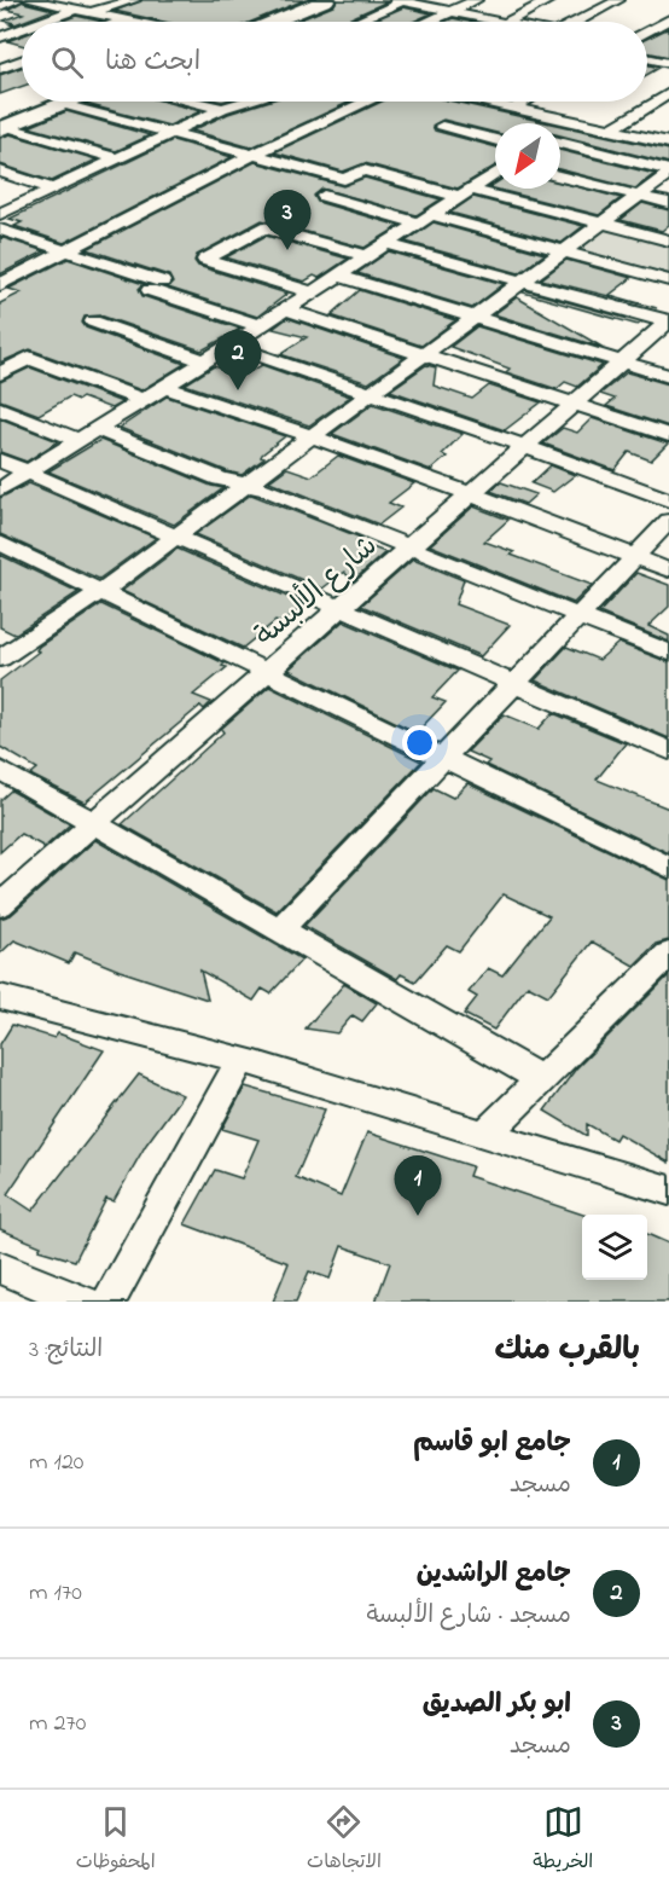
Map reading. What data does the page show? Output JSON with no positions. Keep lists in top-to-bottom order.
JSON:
{
  "streets": {
    "street": ["شارع الألبسة"]
  },
  "north": "bottom left",
  "page": {
    "search": "ابحث هنا",
    "pins": ["3", "2", "1"],
    "heading": ["بالقرب منك", "النتائج: 3"],
    "list": [
      {
        "mark": "1",
        "name": "جامع ابو قاسم",
        "note": "مسجد",
        "value": "120 m"
      },
      {
        "mark": "2",
        "name": "جامع الراشدين",
        "note": "مسجد · شارع الألبسة",
        "value": "170 m"
      },
      {
        "mark": "3",
        "name": "ابو بكر الصديق",
        "note": "مسجد",
        "value": "270 m"
      }
    ],
    "nav": ["الخريطة", "الاتجاهات", "المحفوظات"]
  }
}
